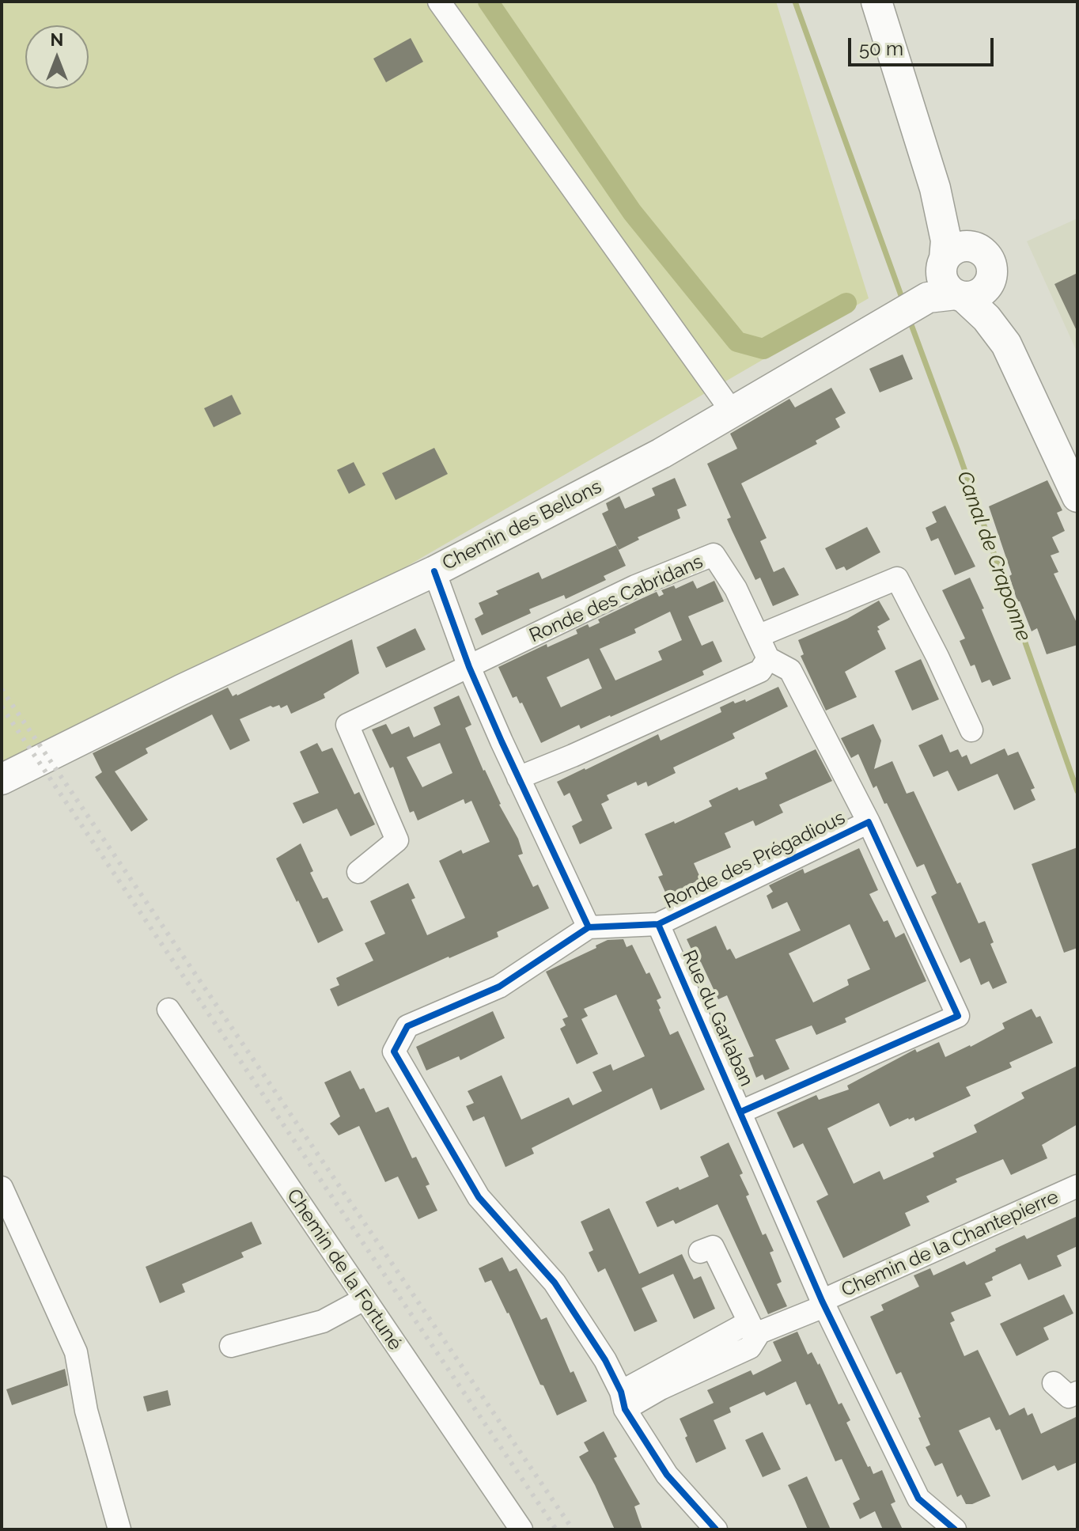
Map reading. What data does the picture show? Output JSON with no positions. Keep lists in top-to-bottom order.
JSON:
{
  "streets": {
    "main road": ["Chemin des Bellons"],
    "street": [
      "Ronde des Cabridans",
      "Ronde des Prégadious",
      "Rue du Garlaban",
      "Chemin de la Chantepierre",
      "Chemin de la Fortuné"
    ]
  },
  "crossings": [
    ["Ronde des Prégadious", "Rue du Garlaban"],
    ["Rue du Garlaban", "Chemin de la Chantepierre"]
  ],
  "water": ["Canal de Craponne"],
  "scale_bar": "50 m",
  "north": "top"
}
